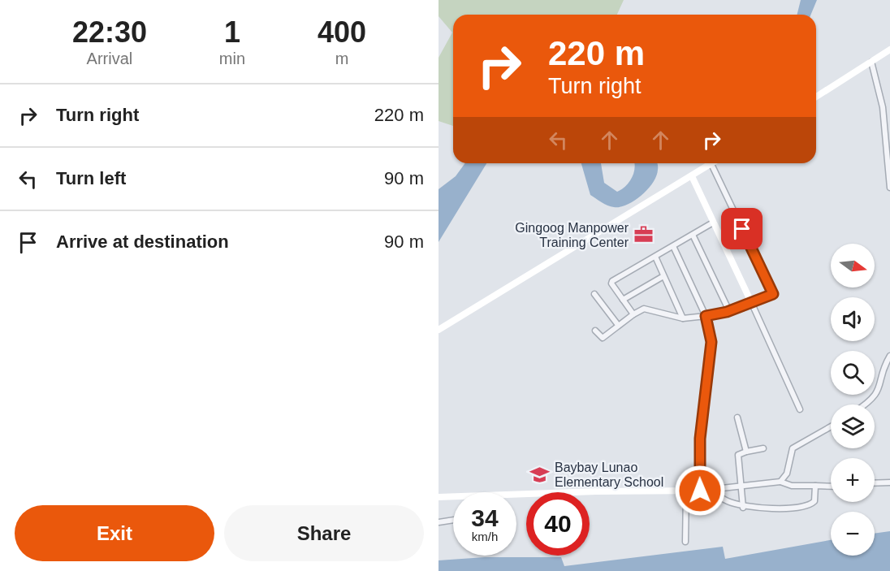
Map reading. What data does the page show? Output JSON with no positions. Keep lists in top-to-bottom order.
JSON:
{
  "places": {
    "office": ["Gingoog Manpower Training Center"],
    "school or university": ["Baybay Lunao Elementary School"]
  },
  "north": "right",
  "page": {
    "eta": [
      "22:30",
      "Arrival",
      "1",
      "min",
      "400",
      "m"
    ],
    "turn": ["220 m", "Turn right"],
    "list": [
      {
        "name": "Turn right",
        "value": "220 m"
      },
      {
        "name": "Turn left",
        "value": "90 m"
      },
      {
        "name": "Arrive at destination",
        "value": "90 m"
      }
    ],
    "map_buttons": ["+", "−"],
    "speed": "34 km/h",
    "limit": "40",
    "buttons": ["Exit", "Share"]
  }
}
